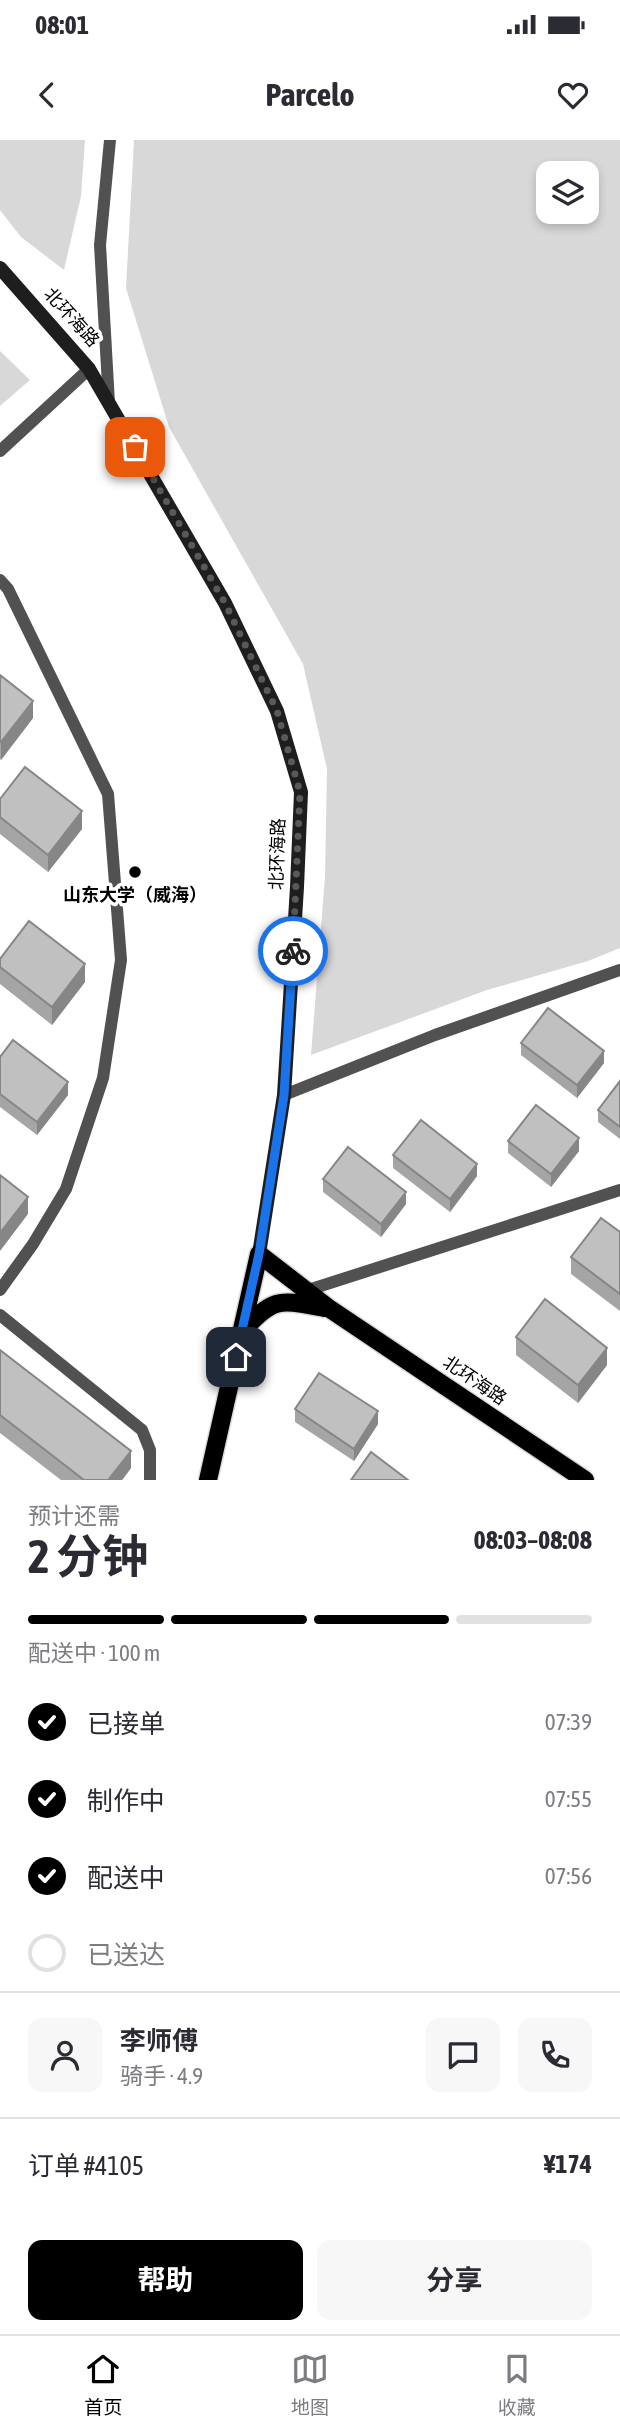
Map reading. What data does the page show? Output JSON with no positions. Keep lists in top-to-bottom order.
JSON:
{
  "streets": {
    "main road": ["北环海路"]
  },
  "places": ["山东大学（威海）"],
  "page": {
    "status": "08:01",
    "header": "Parcelo",
    "heading": ["2 分钟", "预计还需", "08:03–08:08"],
    "panel": [
      "李师傅",
      "骑手 · 4.9",
      "订单 #4105",
      "¥174"
    ],
    "bar": "配送中 · 100 m",
    "list": [
      ["已接单", "07:39"],
      ["制作中", "07:55"],
      ["配送中", "07:56"],
      "已送达"
    ],
    "buttons": ["帮助", "分享"],
    "tabs": ["首页", "地图", "收藏"]
  }
}
